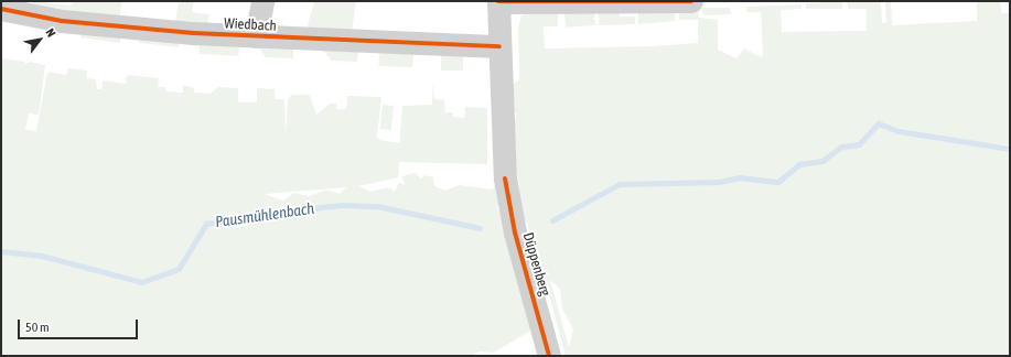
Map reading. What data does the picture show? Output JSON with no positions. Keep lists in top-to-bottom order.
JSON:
{
  "streets": {
    "street": ["Wiedbach", "Düppenberg"]
  },
  "crossings": [
    ["Wiedbach", "Düppenberg"]
  ],
  "water": ["Pausmühlenbach"],
  "scale_bar": "50 m",
  "north": "top right"
}
